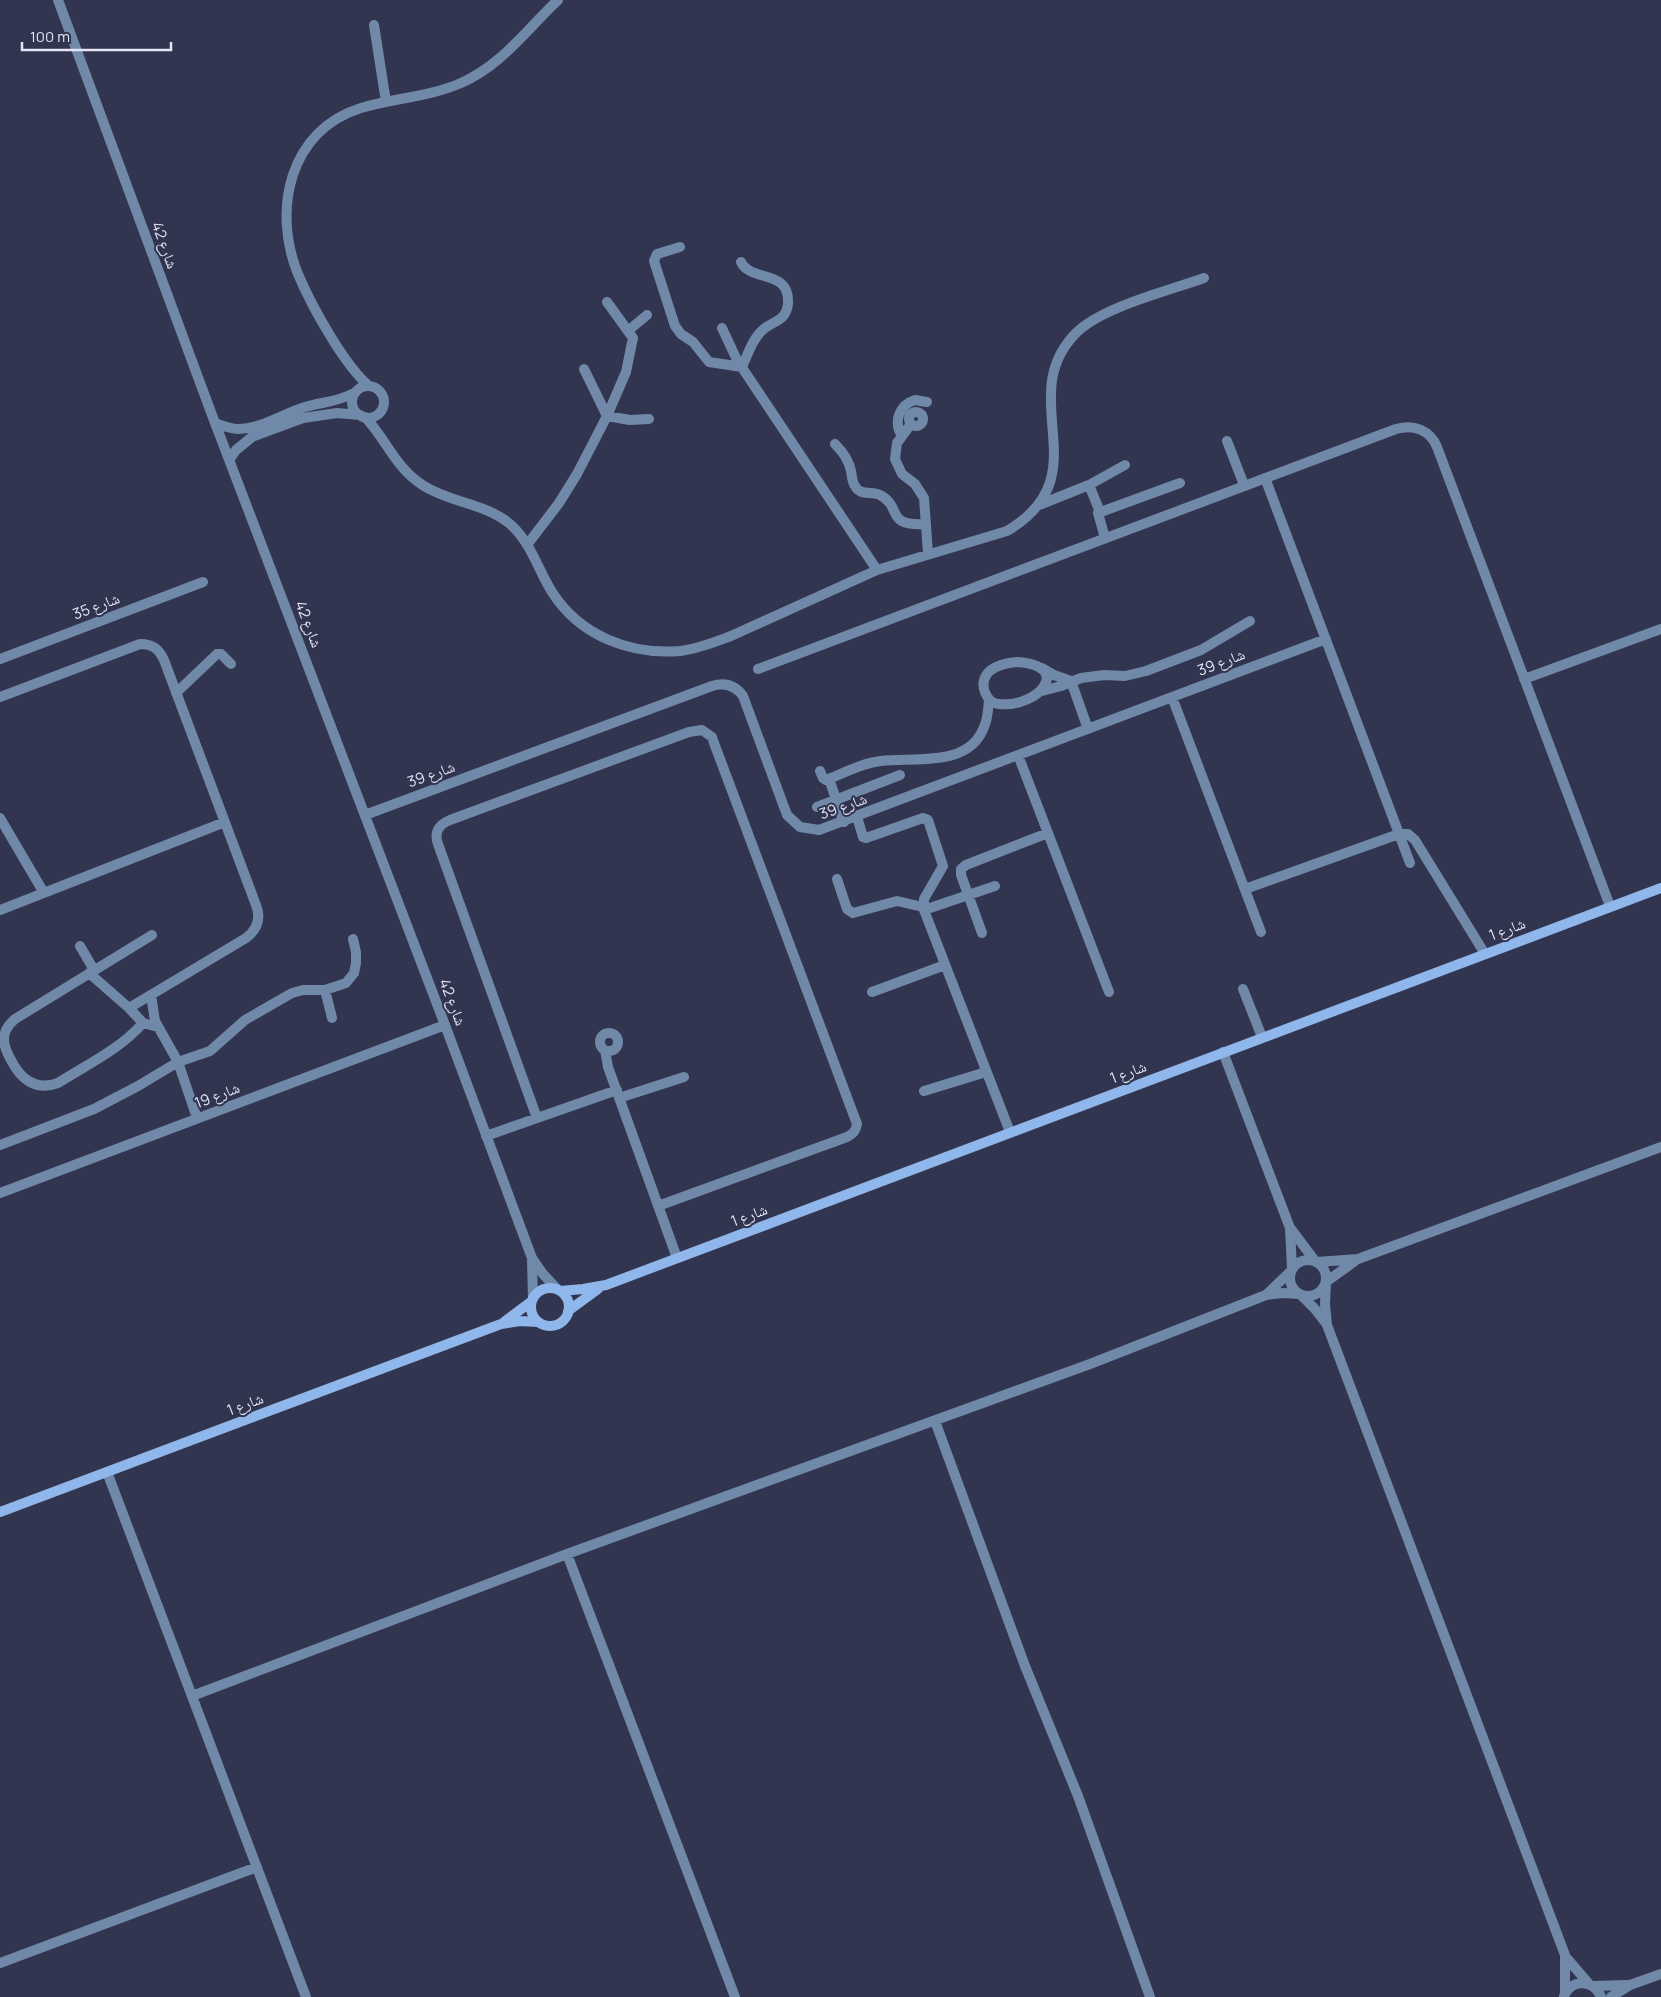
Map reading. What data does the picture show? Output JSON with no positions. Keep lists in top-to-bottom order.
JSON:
{
  "streets": {
    "street": [
      "شارع 42",
      "شارع 35",
      "شارع 39",
      "شارع 1",
      "شارع 19"
    ]
  },
  "crossings": [
    ["شارع 42", "شارع 39"],
    ["شارع 42", "شارع 1"],
    ["شارع 42", "شارع 19"]
  ],
  "scale_bar": "100 m"
}
